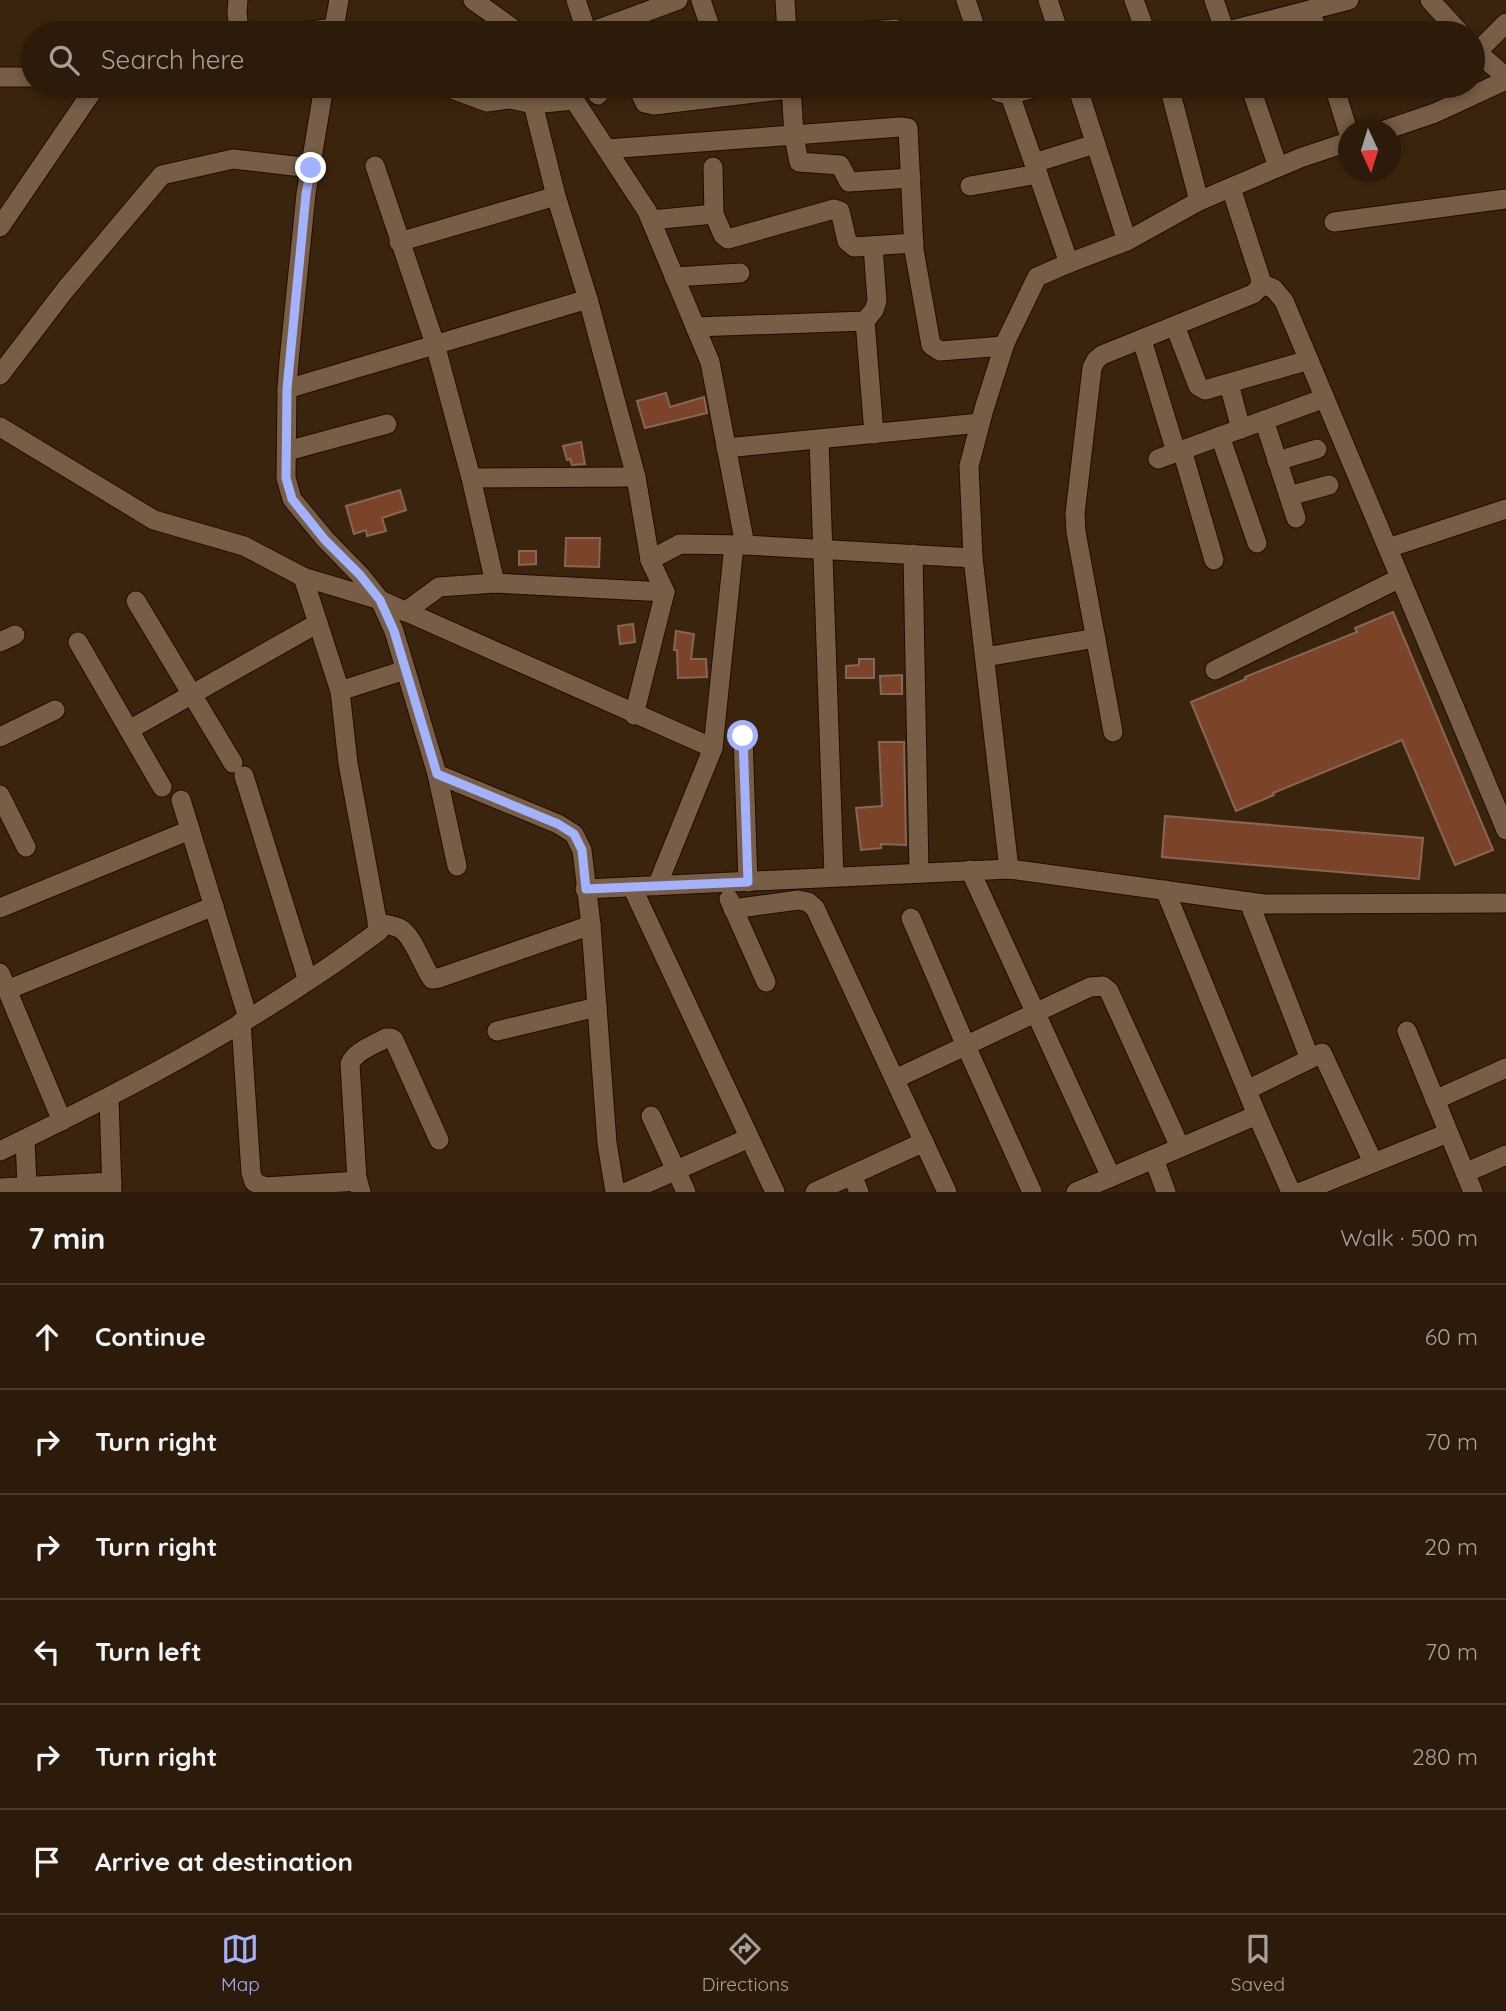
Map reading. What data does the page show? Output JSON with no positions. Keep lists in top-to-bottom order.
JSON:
{
  "north": "bottom",
  "page": {
    "search": "Search here",
    "heading": ["7 min", "Walk · 500 m"],
    "list": [
      ["Continue", "60 m"],
      ["Turn right", "70 m"],
      ["Turn right", "20 m"],
      ["Turn left", "70 m"],
      ["Turn right", "280 m"],
      "Arrive at destination"
    ],
    "nav": ["Map", "Directions", "Saved"]
  }
}
